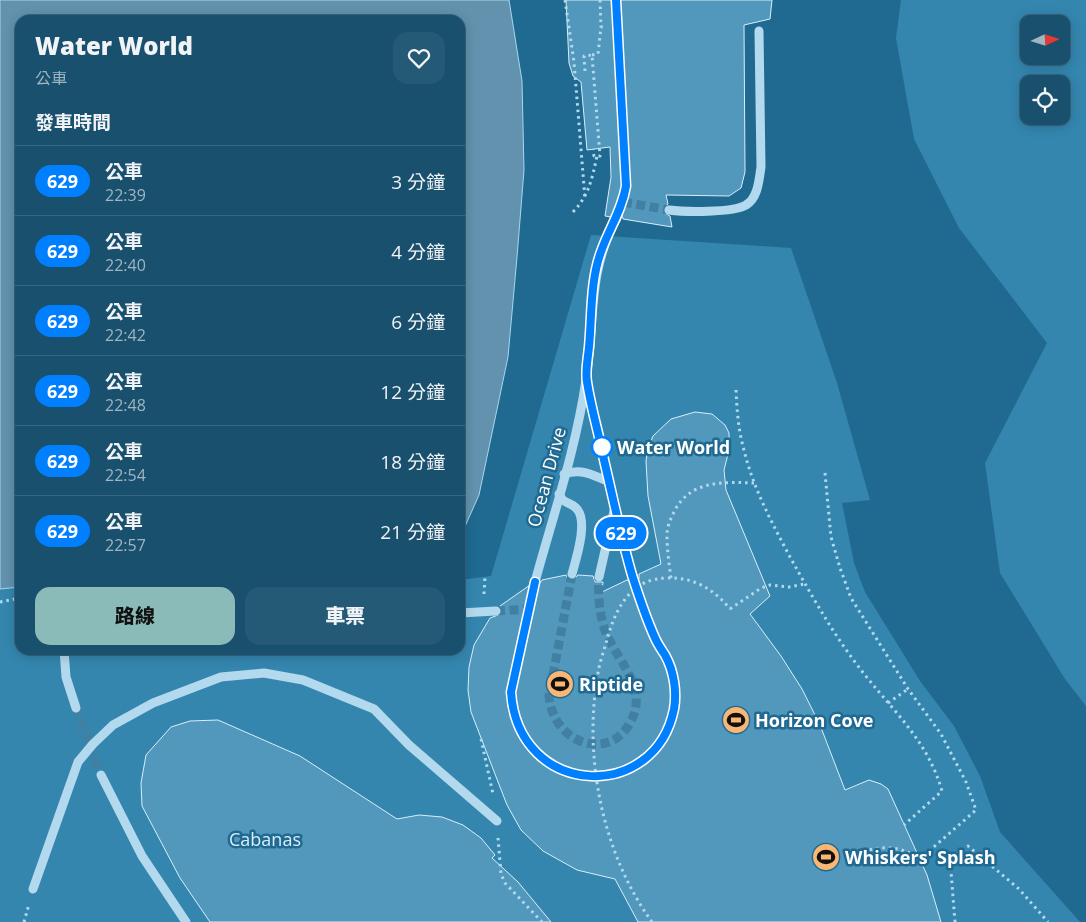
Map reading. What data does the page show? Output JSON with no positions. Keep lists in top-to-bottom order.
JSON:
{
  "streets": {
    "street": ["Ocean Drive"]
  },
  "parks": ["Cabanas"],
  "places": {
    "other": ["Water World"],
    "sports": ["Riptide", "Horizon Cove", "Whiskers' Splash"]
  },
  "lines": ["bus line 629"],
  "north": "right",
  "page": {
    "on_map": "629",
    "heading": [
      ["Water World", "公車"],
      "發車時間"
    ],
    "list": [
      {
        "mark": "629",
        "name": "公車",
        "note": "22:39",
        "value": "3 分鐘"
      },
      {
        "mark": "629",
        "name": "公車",
        "note": "22:40",
        "value": "4 分鐘"
      },
      {
        "mark": "629",
        "name": "公車",
        "note": "22:42",
        "value": "6 分鐘"
      },
      {
        "mark": "629",
        "name": "公車",
        "note": "22:48",
        "value": "12 分鐘"
      },
      {
        "mark": "629",
        "name": "公車",
        "note": "22:54",
        "value": "18 分鐘"
      },
      {
        "mark": "629",
        "name": "公車",
        "note": "22:57",
        "value": "21 分鐘"
      }
    ],
    "buttons": ["路線", "車票"]
  }
}
